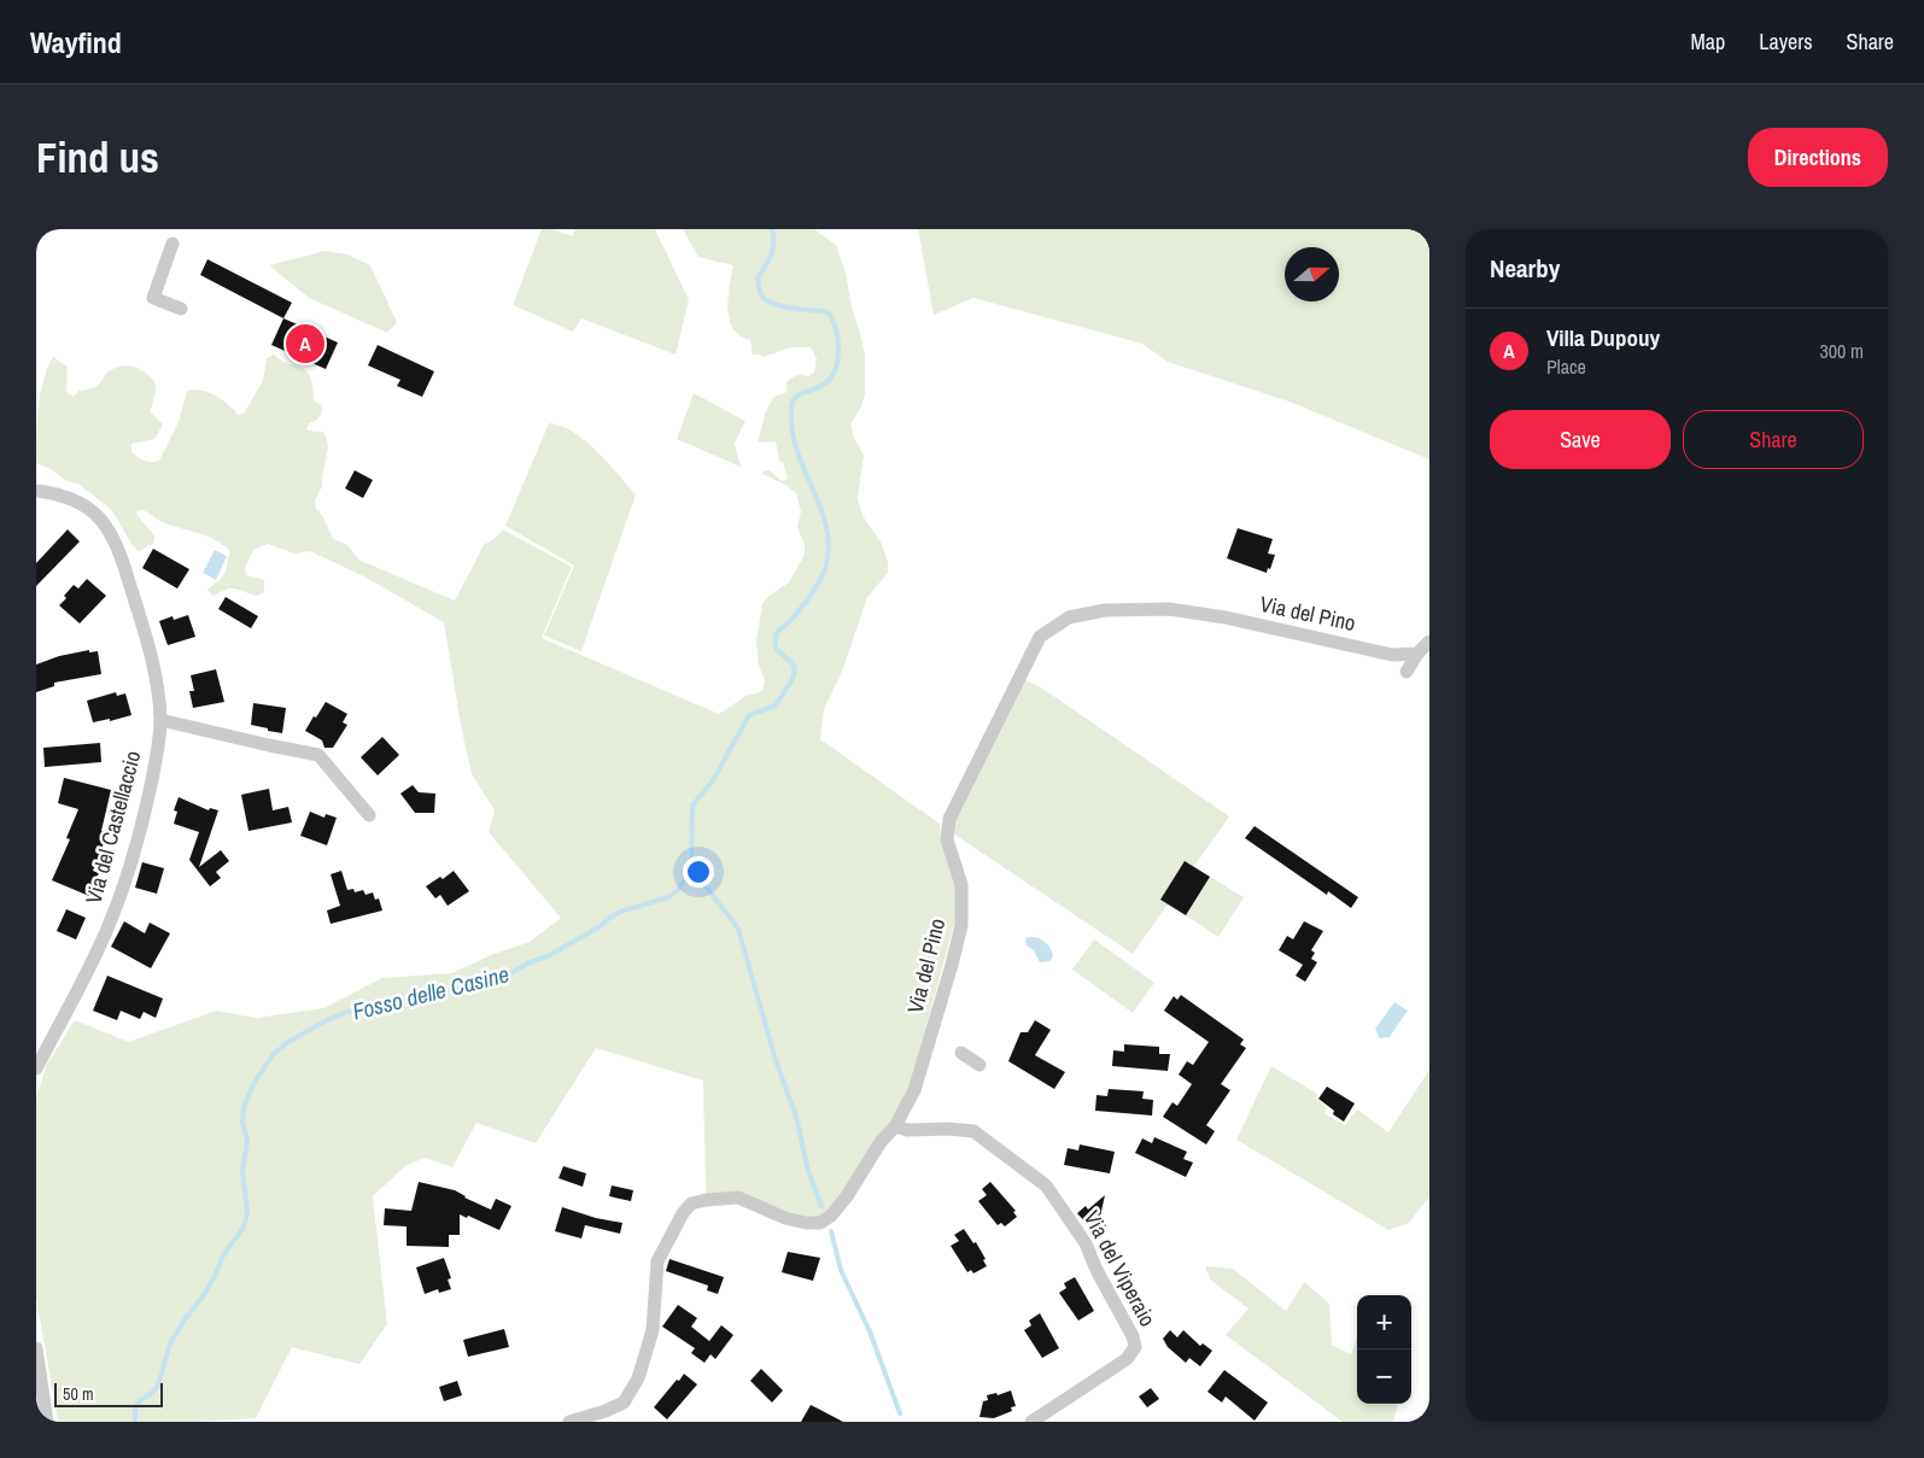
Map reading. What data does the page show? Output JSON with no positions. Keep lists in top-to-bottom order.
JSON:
{
  "streets": {
    "street": ["Via del Pino", "Via del Castellaccio", "Via del Viperaio"]
  },
  "crossings": [
    ["Via del Pino", "Via del Viperaio"]
  ],
  "water": ["Fosso delle Casine"],
  "scale_bar": "50 m",
  "north": "right",
  "page": {
    "header": "Wayfind",
    "nav": ["Map", "Layers", "Share"],
    "buttons": [
      "Directions",
      ["Save", "Share"]
    ],
    "title": "Find us",
    "heading": "Nearby",
    "list": [
      {
        "mark": "A",
        "name": "Villa Dupouy",
        "note": "Place",
        "value": "300 m"
      }
    ],
    "pins": "A",
    "map_buttons": ["+", "−"],
    "scale": "50 m"
  }
}
